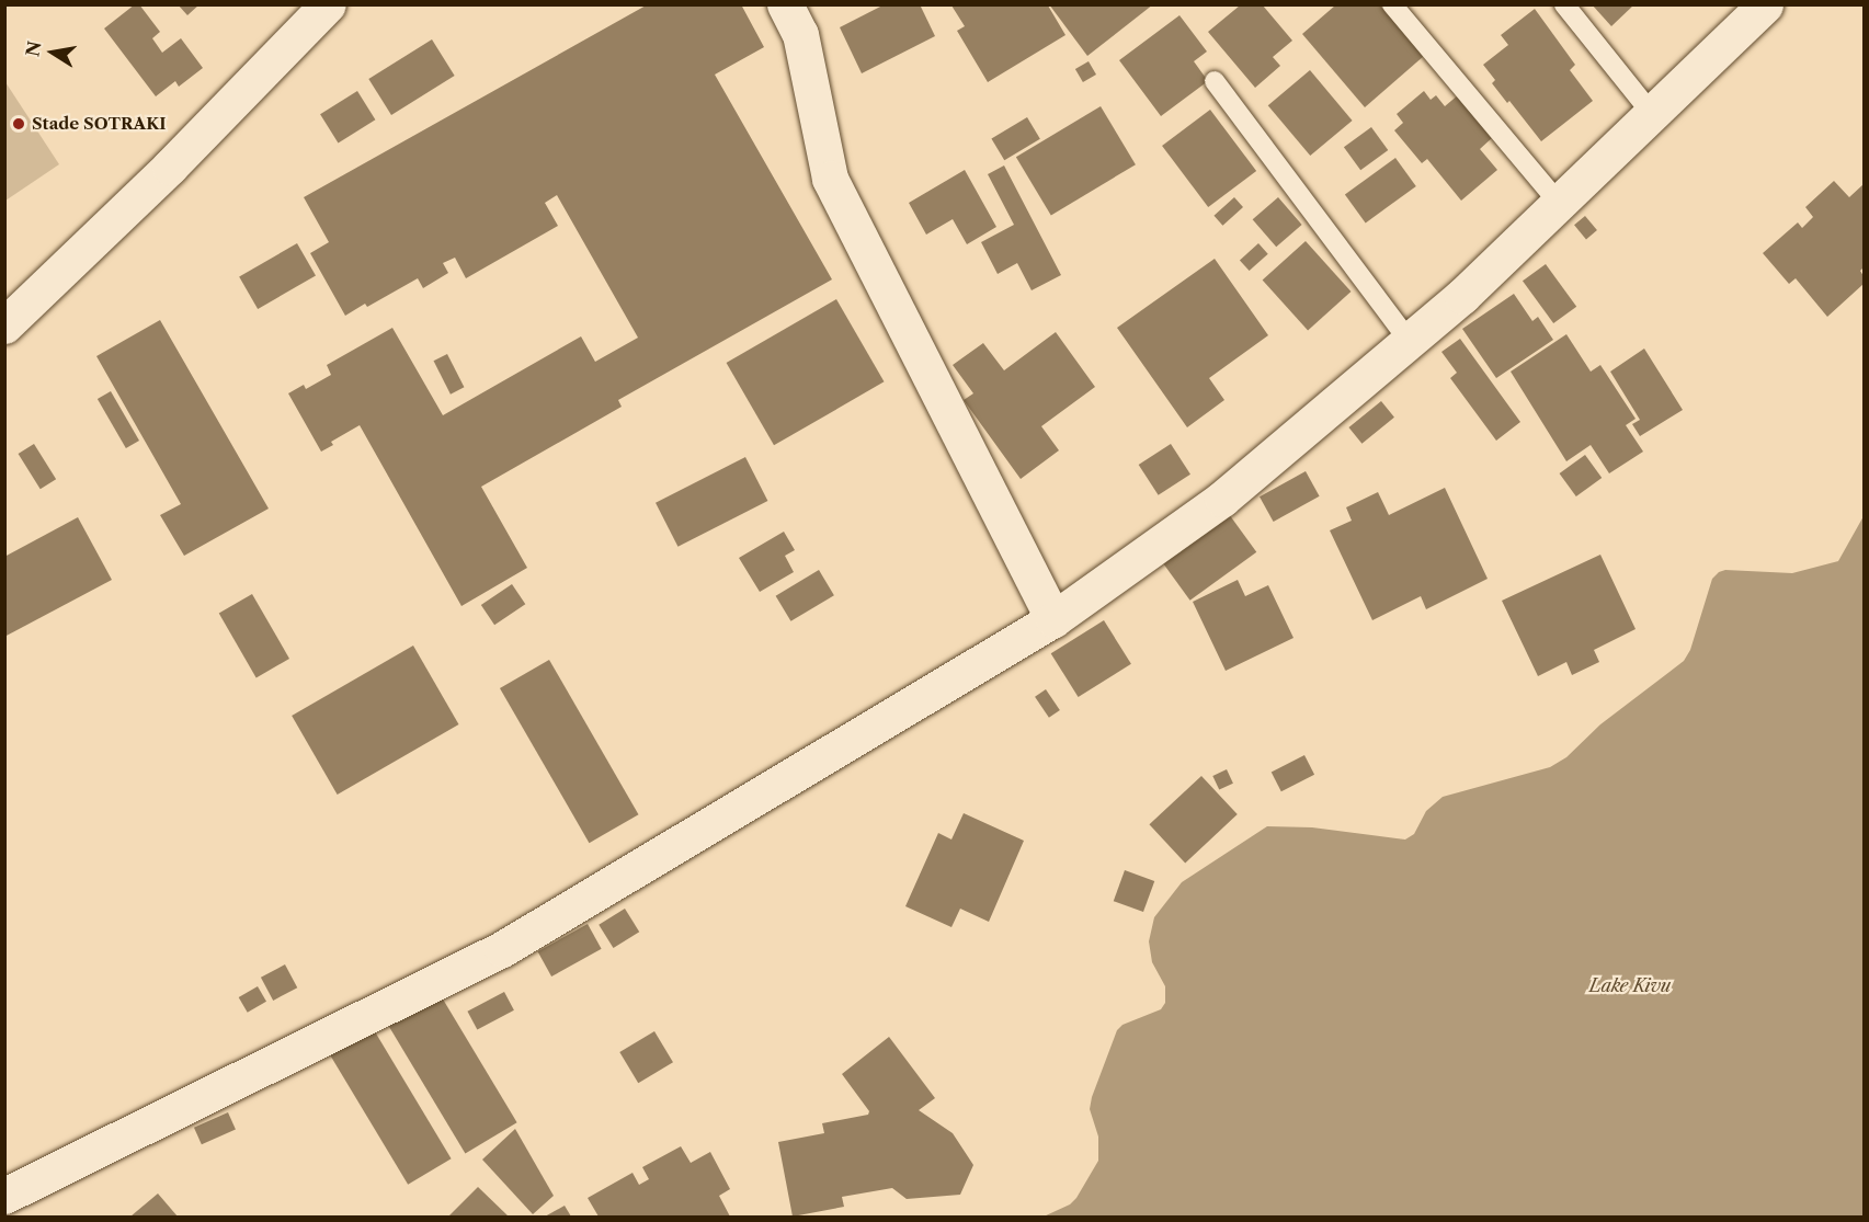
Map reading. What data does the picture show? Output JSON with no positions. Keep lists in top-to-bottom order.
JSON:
{
  "water": ["Lake Kivu"],
  "places": ["Stade SOTRAKI"],
  "north": "left"
}
